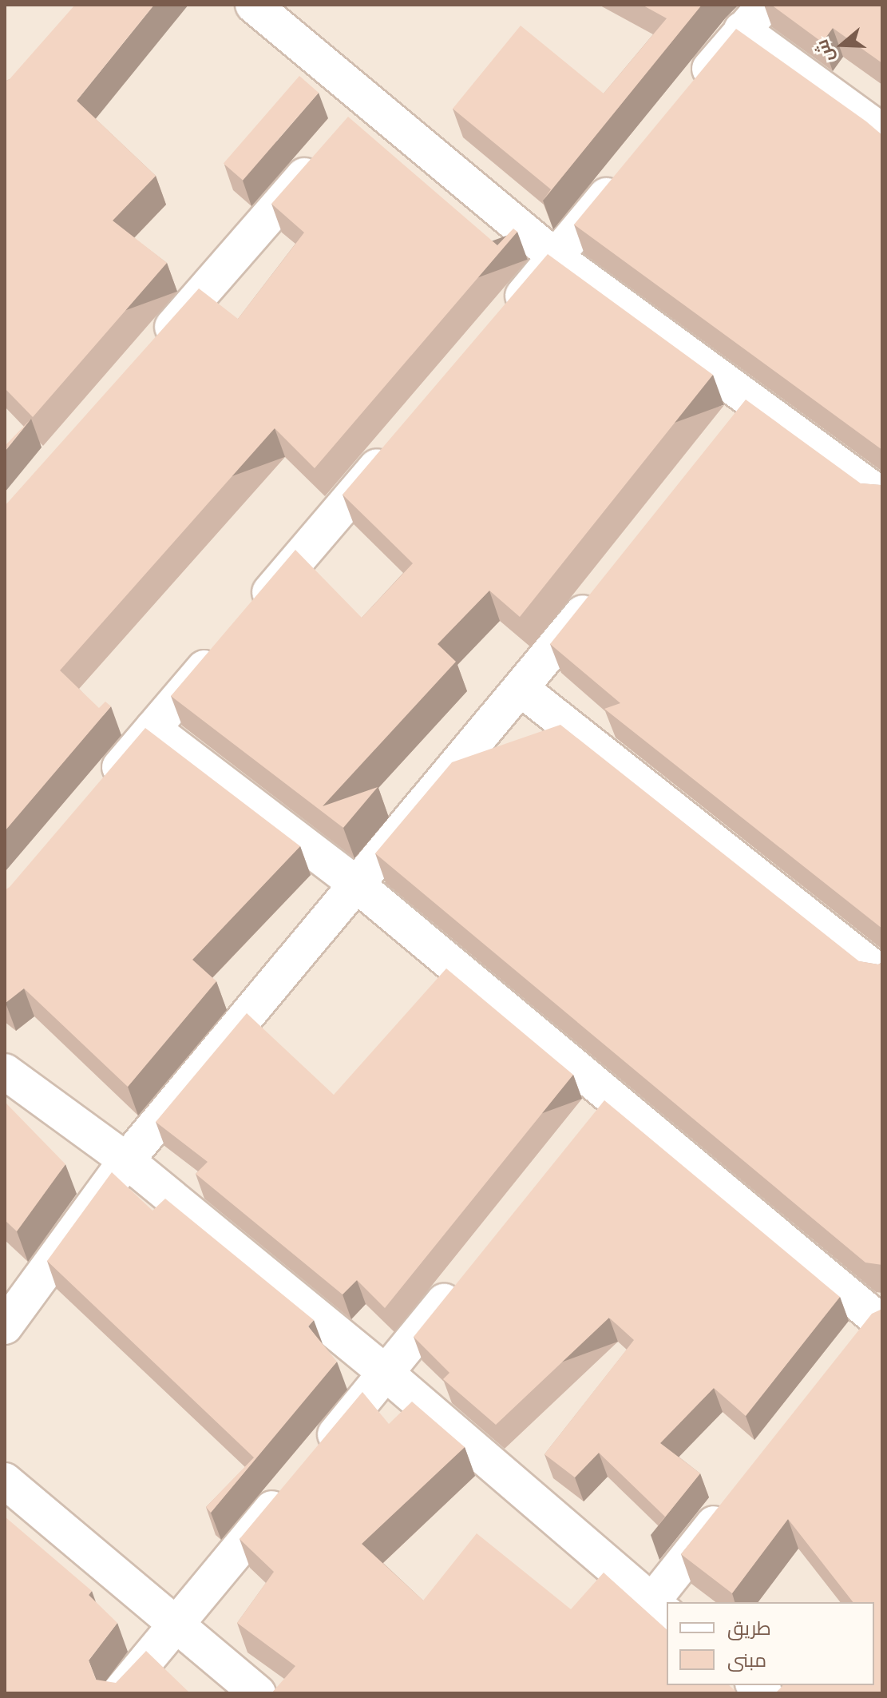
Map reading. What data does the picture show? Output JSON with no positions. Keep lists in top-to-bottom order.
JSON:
{
  "legend": ["طريق", "مبنى"],
  "north": "left"
}
